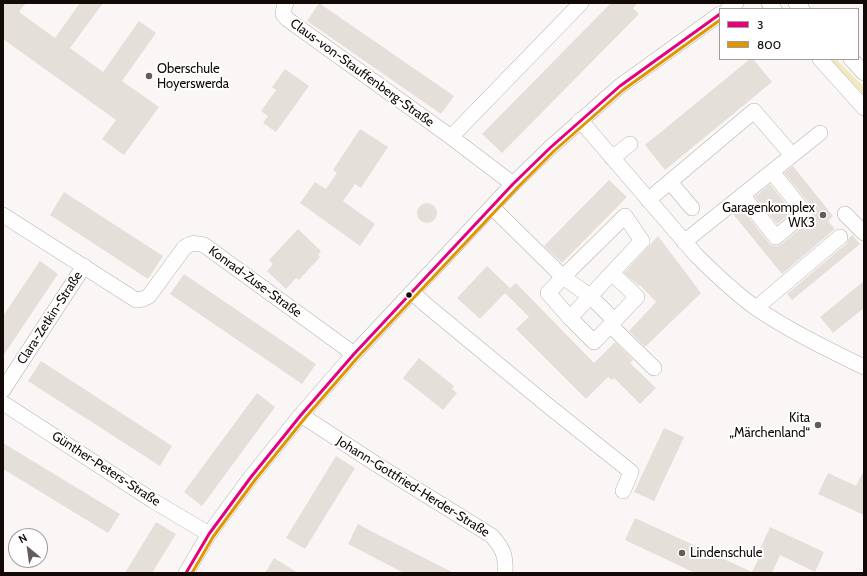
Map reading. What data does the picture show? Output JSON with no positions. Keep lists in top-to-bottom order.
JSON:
{
  "streets": {
    "street": [
      "Claus-von-Stauffenberg-Straße",
      "Konrad-Zuse-Straße",
      "Clara-Zetkin-Straße",
      "Günther-Peters-Straße",
      "Johann-Gottfried-Herder-Straße"
    ]
  },
  "crossings": [
    ["Konrad-Zuse-Straße", "Clara-Zetkin-Straße"]
  ],
  "places": [
    "Oberschule Hoyerswerda",
    "Garagenkomplex WK3",
    "Kita „Märchenland“",
    "Lindenschule"
  ],
  "lines": ["transit line 3", "transit line 800"],
  "legend": ["3", "800"],
  "north": "top left"
}
